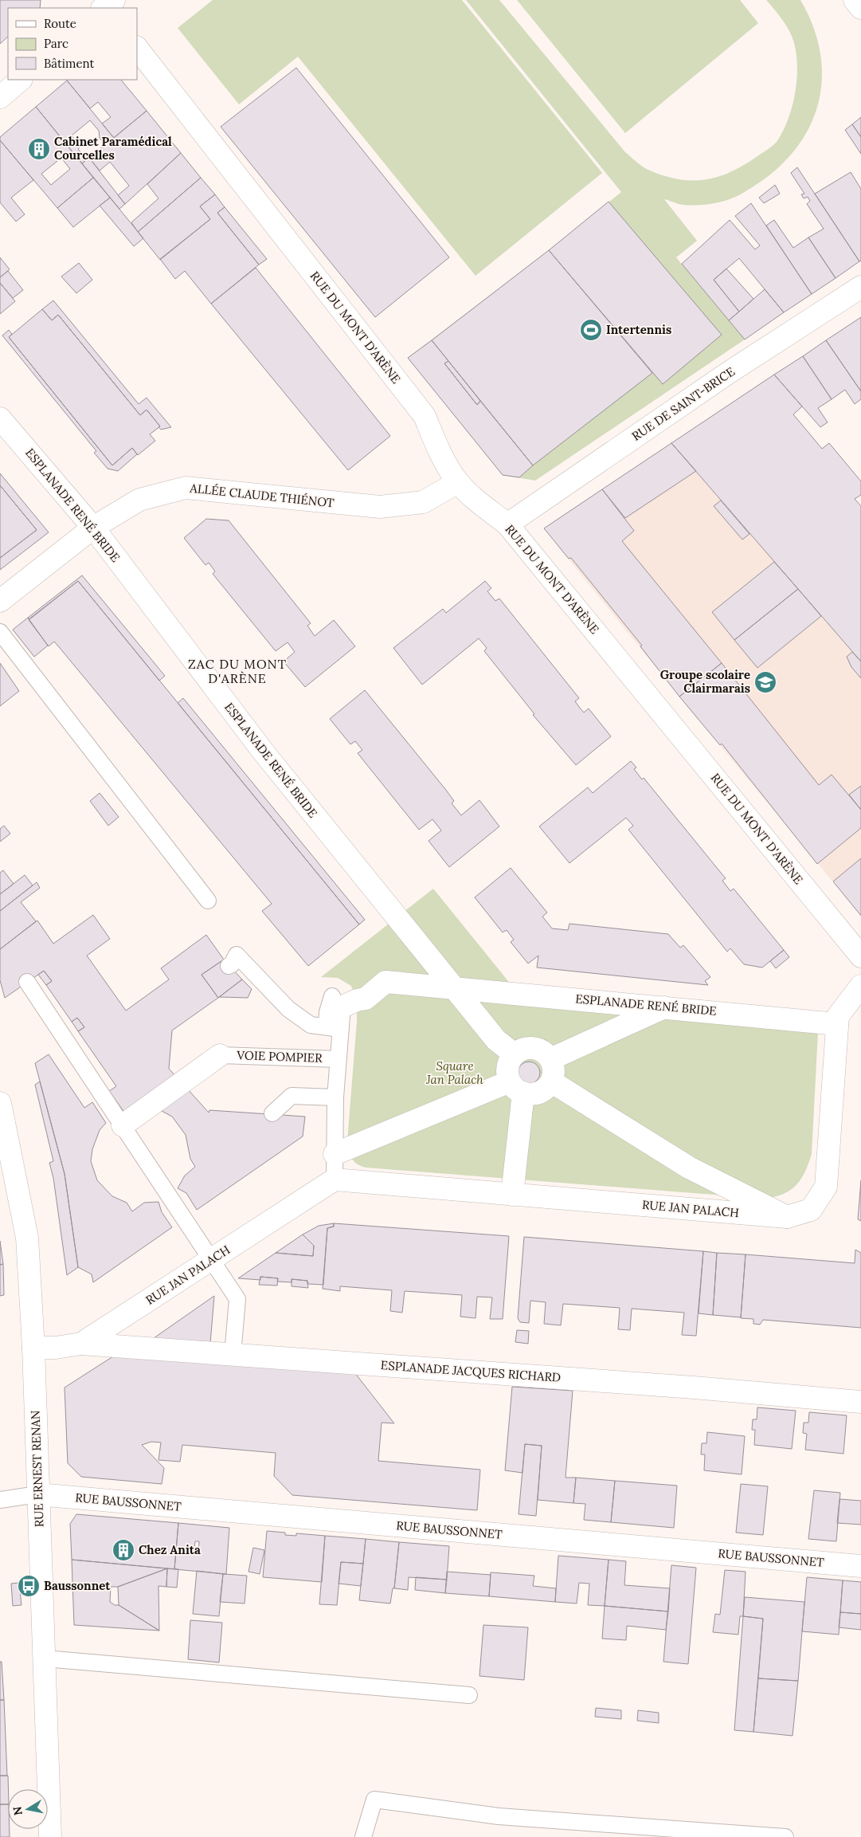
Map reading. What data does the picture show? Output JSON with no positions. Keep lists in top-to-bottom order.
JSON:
{
  "streets": {
    "street": [
      "RUE DU MONT D'ARÈNE",
      "RUE DE SAINT-BRICE",
      "ALLÉE CLAUDE THIÉNOT",
      "ESPLANADE RENÉ BRIDE",
      "RUE JAN PALACH",
      "ESPLANADE JACQUES RICHARD",
      "RUE ERNEST RENAN",
      "RUE BAUSSONNET"
    ],
    "lane": ["VOIE POMPIER"]
  },
  "crossings": [
    ["RUE DU MONT D'ARÈNE", "RUE DE SAINT-BRICE"],
    ["RUE DU MONT D'ARÈNE", "ALLÉE CLAUDE THIÉNOT"],
    ["ALLÉE CLAUDE THIÉNOT", "ESPLANADE RENÉ BRIDE"],
    ["ESPLANADE RENÉ BRIDE", "RUE JAN PALACH"],
    ["RUE JAN PALACH", "ESPLANADE JACQUES RICHARD"],
    ["RUE JAN PALACH", "RUE ERNEST RENAN"],
    ["RUE ERNEST RENAN", "RUE BAUSSONNET"]
  ],
  "districts": ["ZAC DU MONT D'ARÈNE"],
  "parks": ["Square Jan Palach"],
  "places": {
    "building": ["Cabinet Paramédical Courcelles", "Chez Anita"],
    "sports": ["Intertennis"],
    "school or university": ["Groupe scolaire Clairmarais"],
    "bus stop": ["Baussonnet"]
  },
  "legend": ["Route", "Parc", "Bâtiment"],
  "north": "left"
}
